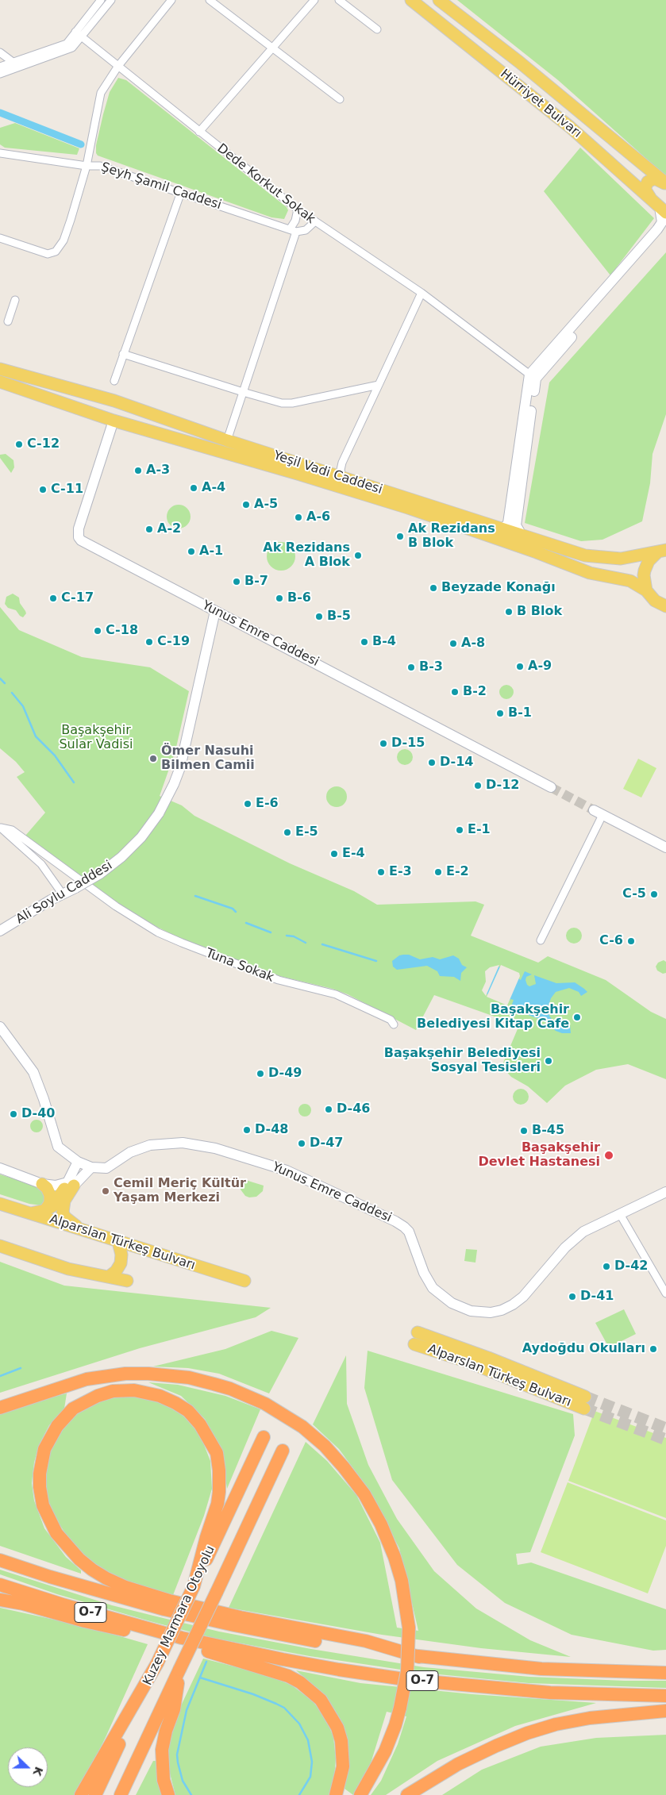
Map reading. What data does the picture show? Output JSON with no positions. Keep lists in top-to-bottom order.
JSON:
{
  "streets": {
    "highway": ["O-7", "Kuzey Marmara Otoyolu"],
    "main road": ["Hürriyet Bulvarı", "Yeşil Vadi Caddesi", "Alparslan Türkeş Bulvarı"],
    "street": [
      "Dede Korkut Sokak",
      "Şeyh Şamil Caddesi",
      "Yunus Emre Caddesi",
      "Ali Soylu Caddesi",
      "Tuna Sokak"
    ]
  },
  "crossings": [
    ["Yeşil Vadi Caddesi", "Yunus Emre Caddesi"],
    ["Yunus Emre Caddesi", "Ali Soylu Caddesi"]
  ],
  "parks": ["Başakşehir Sular Vadisi"],
  "places": [
    "C-12",
    "A-3",
    "A-4",
    "C-11",
    "A-5",
    "A-6",
    "A-2",
    "Ak Rezidans B Blok",
    "A-1",
    "Ak Rezidans A Blok",
    "B-7",
    "Beyzade Konağı",
    "C-17",
    "B-6",
    "B Blok",
    "B-5",
    "C-18",
    "C-19",
    "B-4",
    "A-8",
    "A-9",
    "B-3",
    "B-2",
    "B-1",
    "D-15",
    "Ömer Nasuhi Bilmen Camii",
    "D-14",
    "D-12",
    "E-6",
    "E-1",
    "E-5",
    "E-4",
    "E-3",
    "E-2",
    "C-5",
    "C-6",
    "Başakşehir Belediyesi Kitap Cafe",
    "Başakşehir Belediyesi Sosyal Tesisleri",
    "D-49",
    "D-46",
    "D-40",
    "D-48",
    "B-45",
    "D-47",
    "Başakşehir Devlet Hastanesi",
    "Cemil Meriç Kültür Yaşam Merkezi",
    "D-42",
    "D-41",
    "Aydoğdu Okulları"
  ],
  "north": "right"
}
